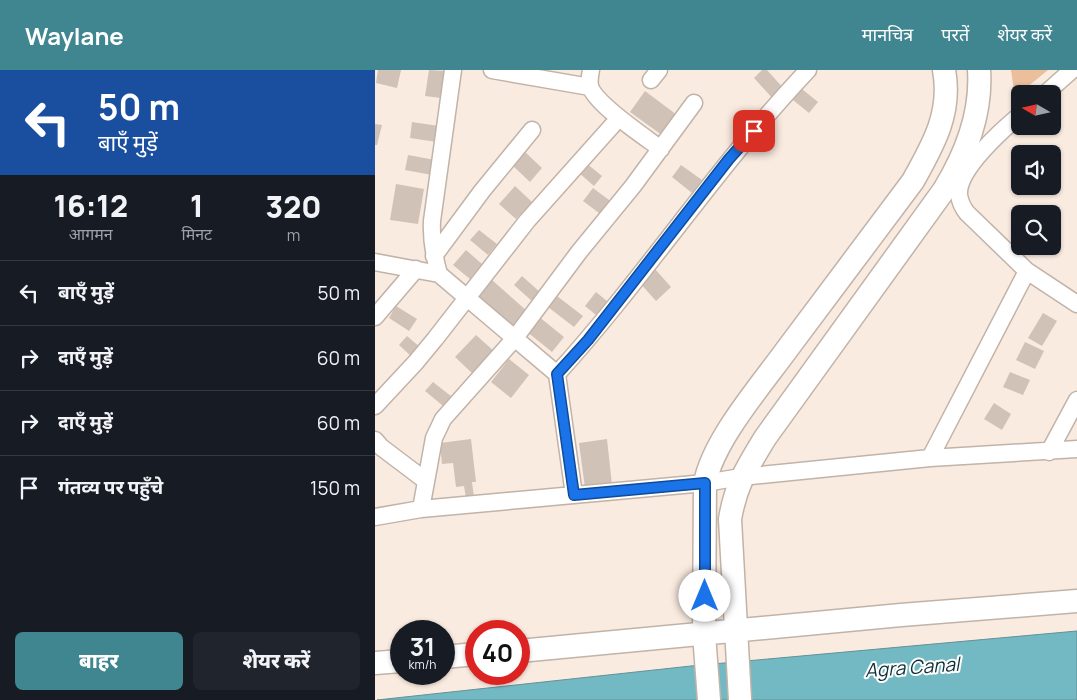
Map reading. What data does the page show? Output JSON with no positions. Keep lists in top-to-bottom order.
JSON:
{
  "water": ["Agra Canal"],
  "north": "left",
  "page": {
    "header": "Waylane",
    "nav": ["मानचित्र", "परतें", "शेयर करें"],
    "turn": ["50 m", "बाएँ मुड़ें"],
    "eta": [
      "16:12",
      "आगमन",
      "1",
      "मिनट",
      "320",
      "m"
    ],
    "list": [
      {
        "name": "बाएँ मुड़ें",
        "value": "50 m"
      },
      {
        "name": "दाएँ मुड़ें",
        "value": "60 m"
      },
      {
        "name": "दाएँ मुड़ें",
        "value": "60 m"
      },
      {
        "name": "गंतव्य पर पहुँचे",
        "value": "150 m"
      }
    ],
    "speed": "31 km/h",
    "limit": "40",
    "buttons": ["बाहर", "शेयर करें"]
  }
}
